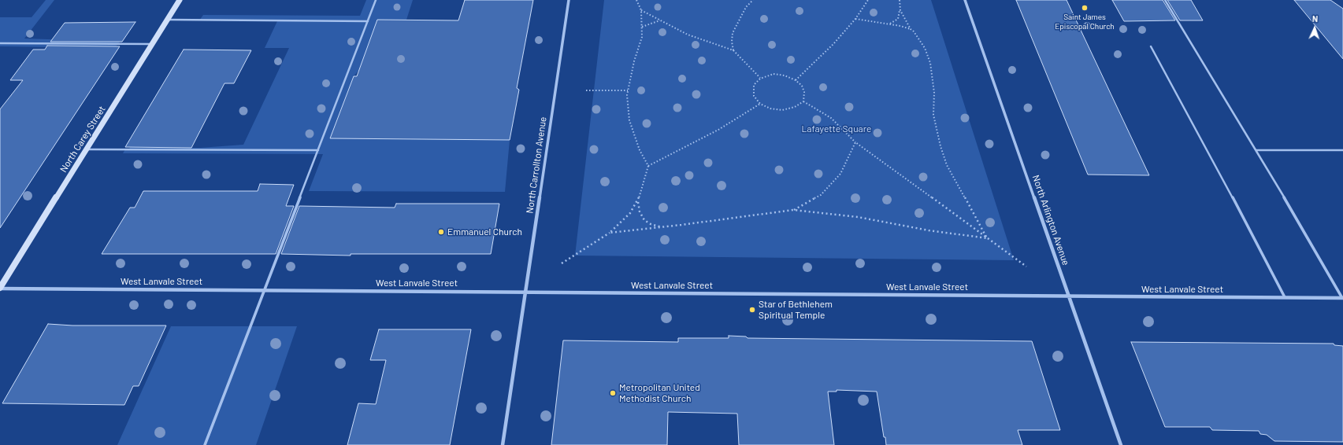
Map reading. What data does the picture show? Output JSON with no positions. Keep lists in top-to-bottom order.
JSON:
{
  "streets": {
    "main road": ["North Carey Street"],
    "street": ["North Carrollton Avenue", "North Arlington Avenue", "West Lanvale Street"]
  },
  "crossings": [
    ["North Carey Street", "West Lanvale Street"],
    ["North Carrollton Avenue", "West Lanvale Street"],
    ["North Arlington Avenue", "West Lanvale Street"]
  ],
  "parks": ["Lafayette Square"],
  "places": [
    "Saint James Episcopal Church",
    "Emmanuel Church",
    "Star of Bethlehem Spiritual Temple",
    "Metropolitan United Methodist Church"
  ],
  "north": "top"
}
